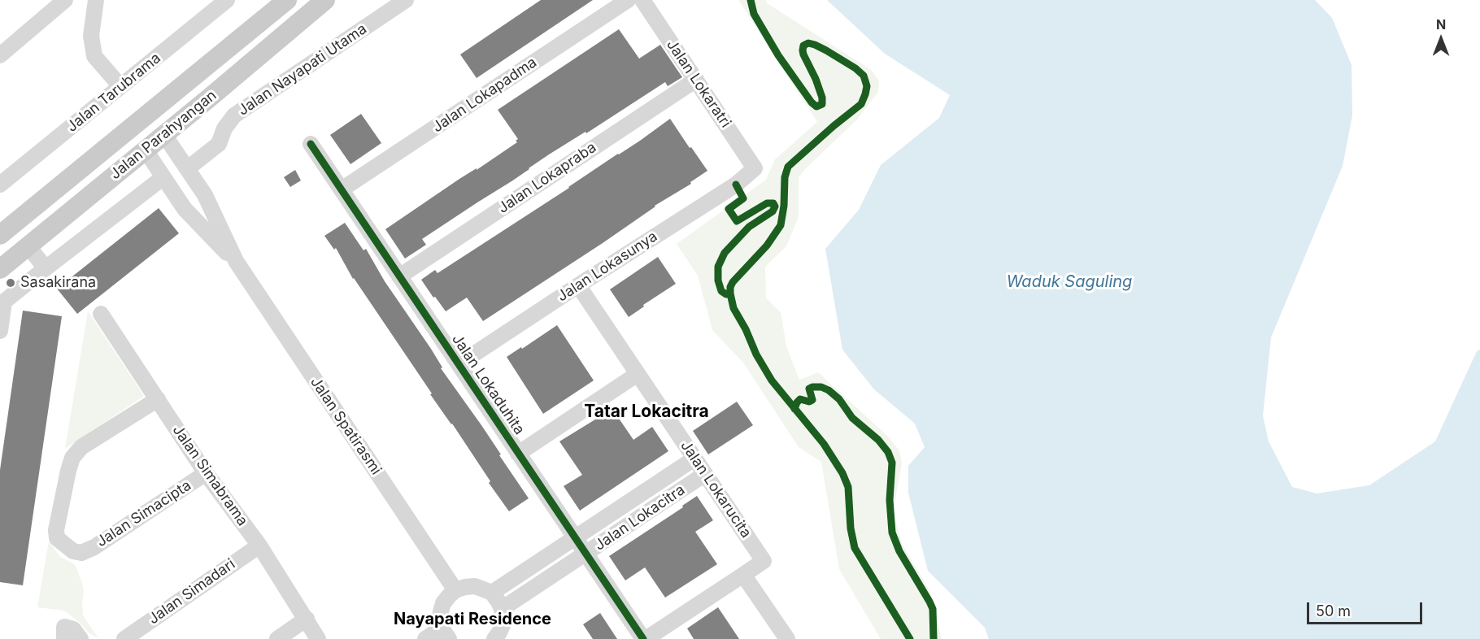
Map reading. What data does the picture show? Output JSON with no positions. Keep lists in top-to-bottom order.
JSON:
{
  "streets": {
    "main road": ["Jalan Parahyangan"],
    "street": [
      "Jalan Nayapati Utama",
      "Jalan Lokaratri",
      "Jalan Tarubrama",
      "Jalan Lokapadma",
      "Jalan Lokapraba",
      "Jalan Lokasunya",
      "Jalan Lokaduhita",
      "Jalan Spatirasmi",
      "Jalan Simabrama",
      "Jalan Lokarucita",
      "Jalan Simacipta",
      "Jalan Lokacitra",
      "Jalan Simadari"
    ]
  },
  "crossings": [
    ["Jalan Nayapati Utama", "Jalan Spatirasmi"],
    ["Jalan Lokaratri", "Jalan Lokapraba"],
    ["Jalan Lokaratri", "Jalan Lokasunya"],
    ["Jalan Lokapadma", "Jalan Lokaduhita"],
    ["Jalan Parahyangan", "Jalan Spatirasmi"],
    ["Jalan Lokapraba", "Jalan Lokaduhita"],
    ["Jalan Lokasunya", "Jalan Lokaduhita"],
    ["Jalan Lokasunya", "Jalan Lokarucita"],
    ["Jalan Lokaduhita", "Jalan Lokacitra"],
    ["Jalan Simabrama", "Jalan Simacipta"],
    ["Jalan Simabrama", "Jalan Simadari"],
    ["Jalan Lokarucita", "Jalan Lokacitra"]
  ],
  "districts": ["Tatar Lokacitra", "Nayapati Residence"],
  "water": ["Waduk Saguling"],
  "places": ["Sasakirana"],
  "scale_bar": "50 m",
  "north": "top"
}
